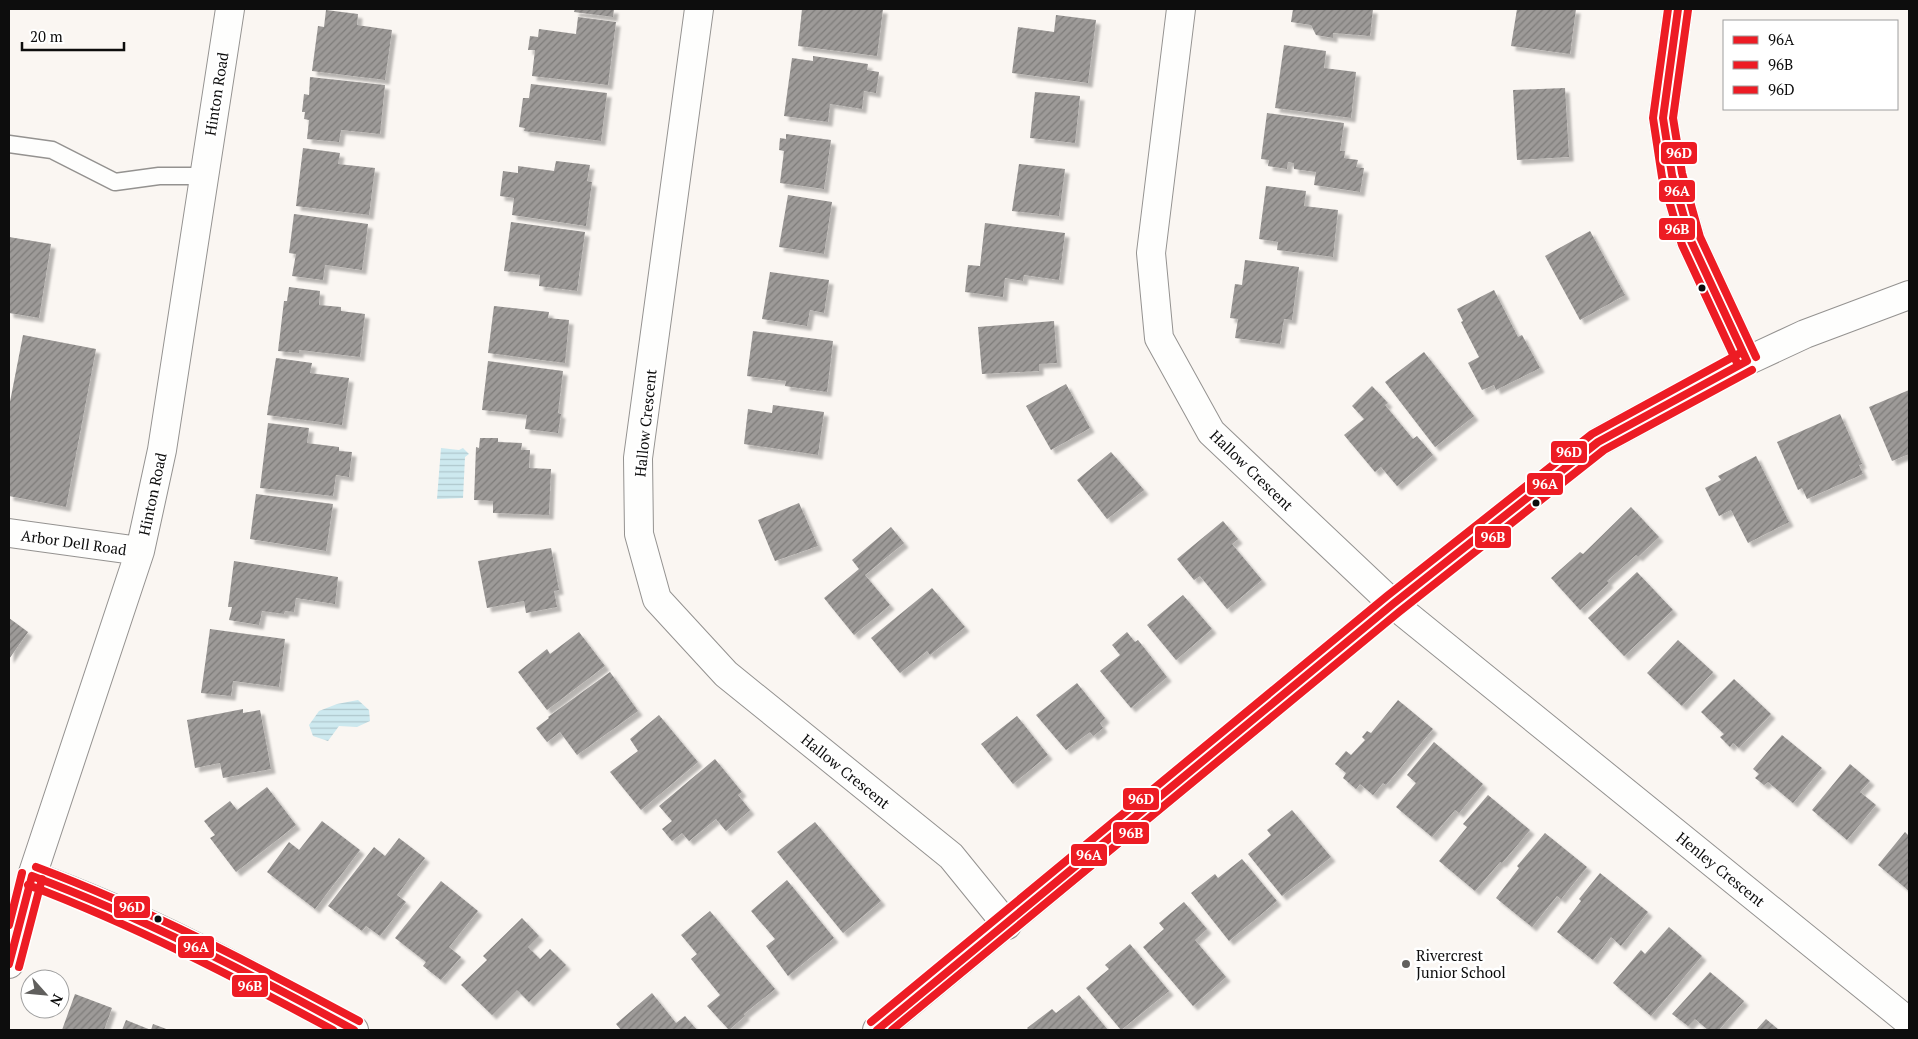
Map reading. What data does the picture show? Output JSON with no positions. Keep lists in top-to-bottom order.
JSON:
{
  "streets": {
    "street": [
      "Hinton Road",
      "Hallow Crescent",
      "Arbor Dell Road",
      "Henley Crescent"
    ]
  },
  "crossings": [
    ["Hinton Road", "Arbor Dell Road"],
    ["Hallow Crescent", "Henley Crescent"]
  ],
  "places": ["Rivercrest Junior School"],
  "lines": ["transit line 96A", "transit line 96B", "transit line 96D"],
  "legend": ["96A", "96B", "96D"],
  "scale_bar": "20 m",
  "north": "bottom right"
}
